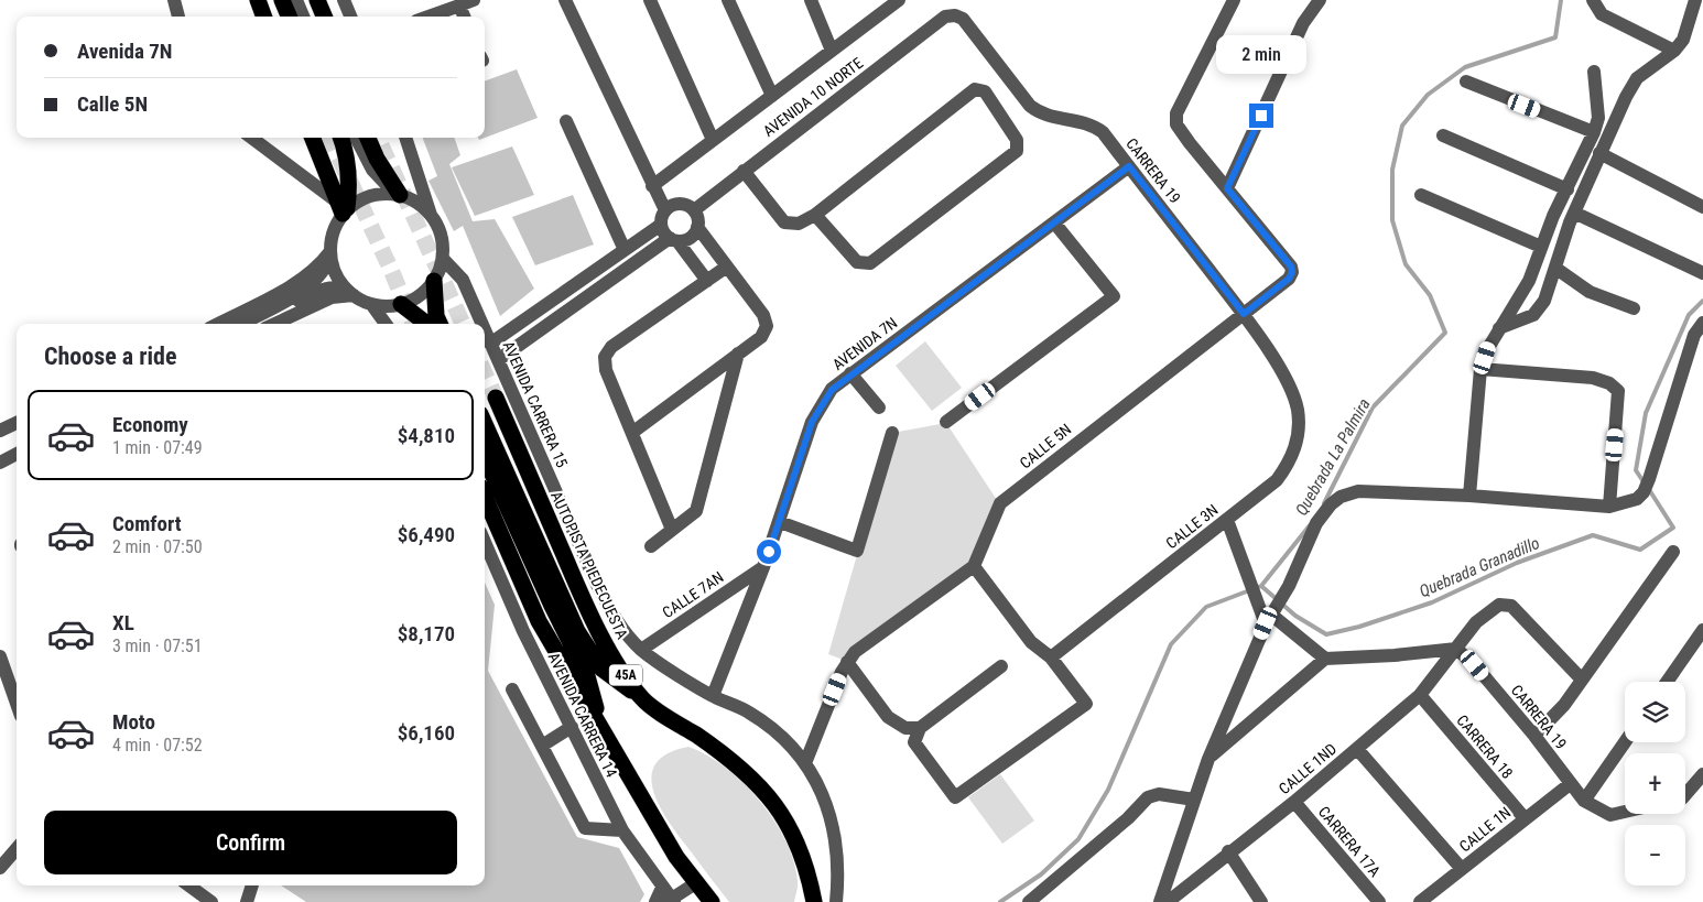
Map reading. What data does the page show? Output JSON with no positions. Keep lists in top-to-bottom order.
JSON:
{
  "streets": {
    "highway": ["AUTOPISTA PIEDECUESTA", "45A"],
    "street": [
      "AVENIDA 10 NORTE",
      "CARRERA 19",
      "AVENIDA 7N",
      "AVENIDA CARRERA 15",
      "CALLE 5N",
      "CALLE 3N",
      "CALLE 7AN",
      "AVENIDA CARRERA 14",
      "CARRERA 18",
      "CALLE 1ND",
      "CALLE 1N",
      "CARRERA 17A"
    ]
  },
  "crossings": [
    ["AVENIDA 10 NORTE", "CARRERA 19"],
    ["CARRERA 19", "AVENIDA 7N"],
    ["CARRERA 19", "CALLE 5N"],
    ["CARRERA 19", "CALLE 3N"],
    ["CARRERA 19", "CALLE 1ND"],
    ["CARRERA 19", "CALLE 1N"],
    ["AVENIDA 7N", "AVENIDA CARRERA 15"],
    ["AVENIDA 7N", "CALLE 7AN"],
    ["AVENIDA CARRERA 15", "CALLE 7AN"],
    ["CARRERA 18", "CALLE 1ND"],
    ["CARRERA 18", "CALLE 1N"],
    ["CALLE 1ND", "CARRERA 17A"]
  ],
  "water": ["Quebrada La Palmira", "Quebrada Granadillo"],
  "page": {
    "banner": ["Avenida 7N", "Calle 5N"],
    "bubble": "2 min",
    "heading": "Choose a ride",
    "list": [
      {
        "name": "Economy",
        "note": "1 min · 07:49",
        "value": "$4,810"
      },
      {
        "name": "Comfort",
        "note": "2 min · 07:50",
        "value": "$6,490"
      },
      {
        "name": "XL",
        "note": "3 min · 07:51",
        "value": "$8,170"
      },
      {
        "name": "Moto",
        "note": "4 min · 07:52",
        "value": "$6,160"
      }
    ],
    "map_buttons": ["+", "−"],
    "buttons": "Confirm"
  }
}
